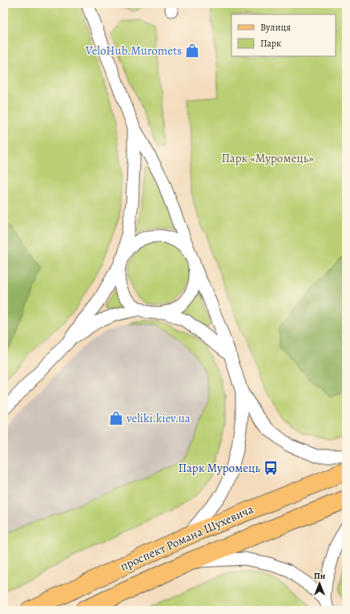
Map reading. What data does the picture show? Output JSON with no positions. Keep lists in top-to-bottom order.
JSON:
{
  "streets": {
    "main road": ["проспект Романа Шухевича"]
  },
  "parks": ["Парк «Муромець»"],
  "places": {
    "shop": ["VeloHub.Muromets", "veliki.kiev.ua"],
    "bus stop": ["Парк Муромець"]
  },
  "legend": ["Вулиця", "Парк"],
  "north": "top"
}
